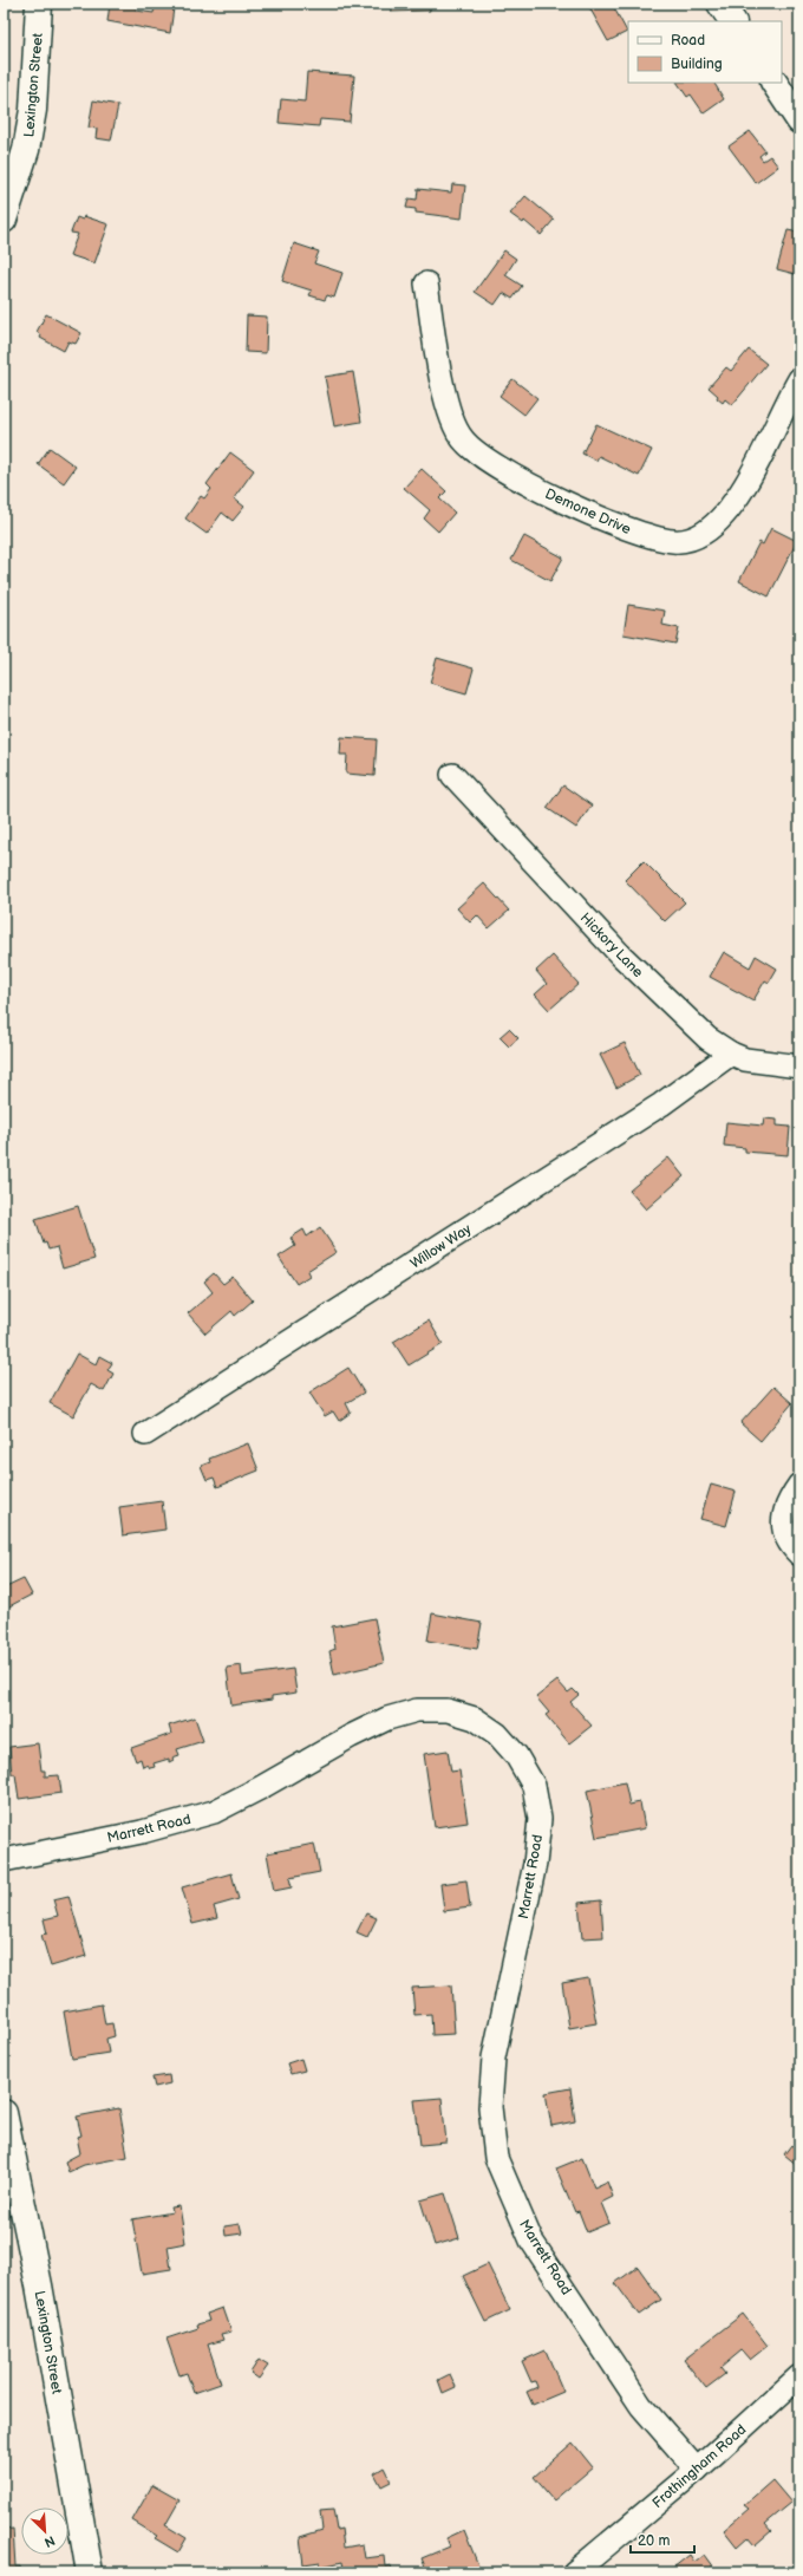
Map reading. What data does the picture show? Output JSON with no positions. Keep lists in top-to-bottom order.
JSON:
{
  "streets": {
    "street": [
      "Lexington Street",
      "Demone Drive",
      "Hickory Lane",
      "Willow Way",
      "Marrett Road",
      "Frothingham Road"
    ]
  },
  "crossings": [
    ["Hickory Lane", "Willow Way"],
    ["Marrett Road", "Frothingham Road"]
  ],
  "legend": ["Road", "Building"],
  "scale_bar": "20 m",
  "north": "bottom right"
}
